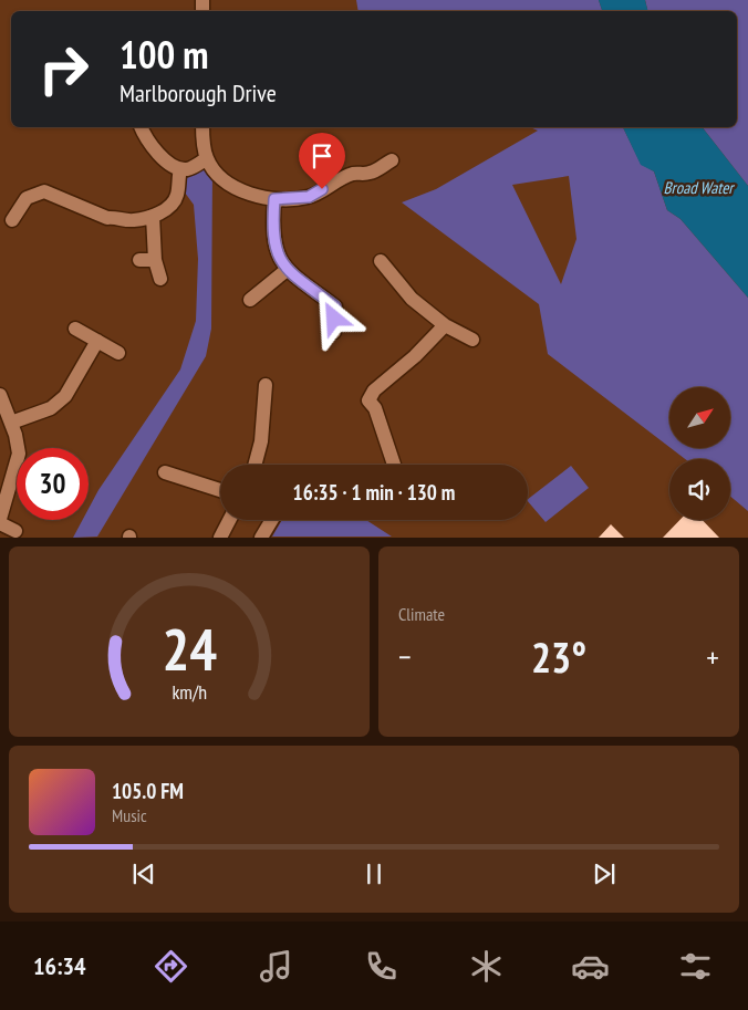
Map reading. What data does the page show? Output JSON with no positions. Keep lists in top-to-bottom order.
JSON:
{
  "water": ["Broad Water"],
  "north": "top right",
  "page": {
    "turn": ["100 m", "Marlborough Drive"],
    "limit": "30",
    "trip": "16:35 · 1 min · 130 m",
    "tile": "Climate",
    "heat": ["−", "23°", "+"],
    "song": ["105.0 FM", "Music"],
    "tabs": "16:34",
    "gauge": ["24", "km/h"]
  }
}
